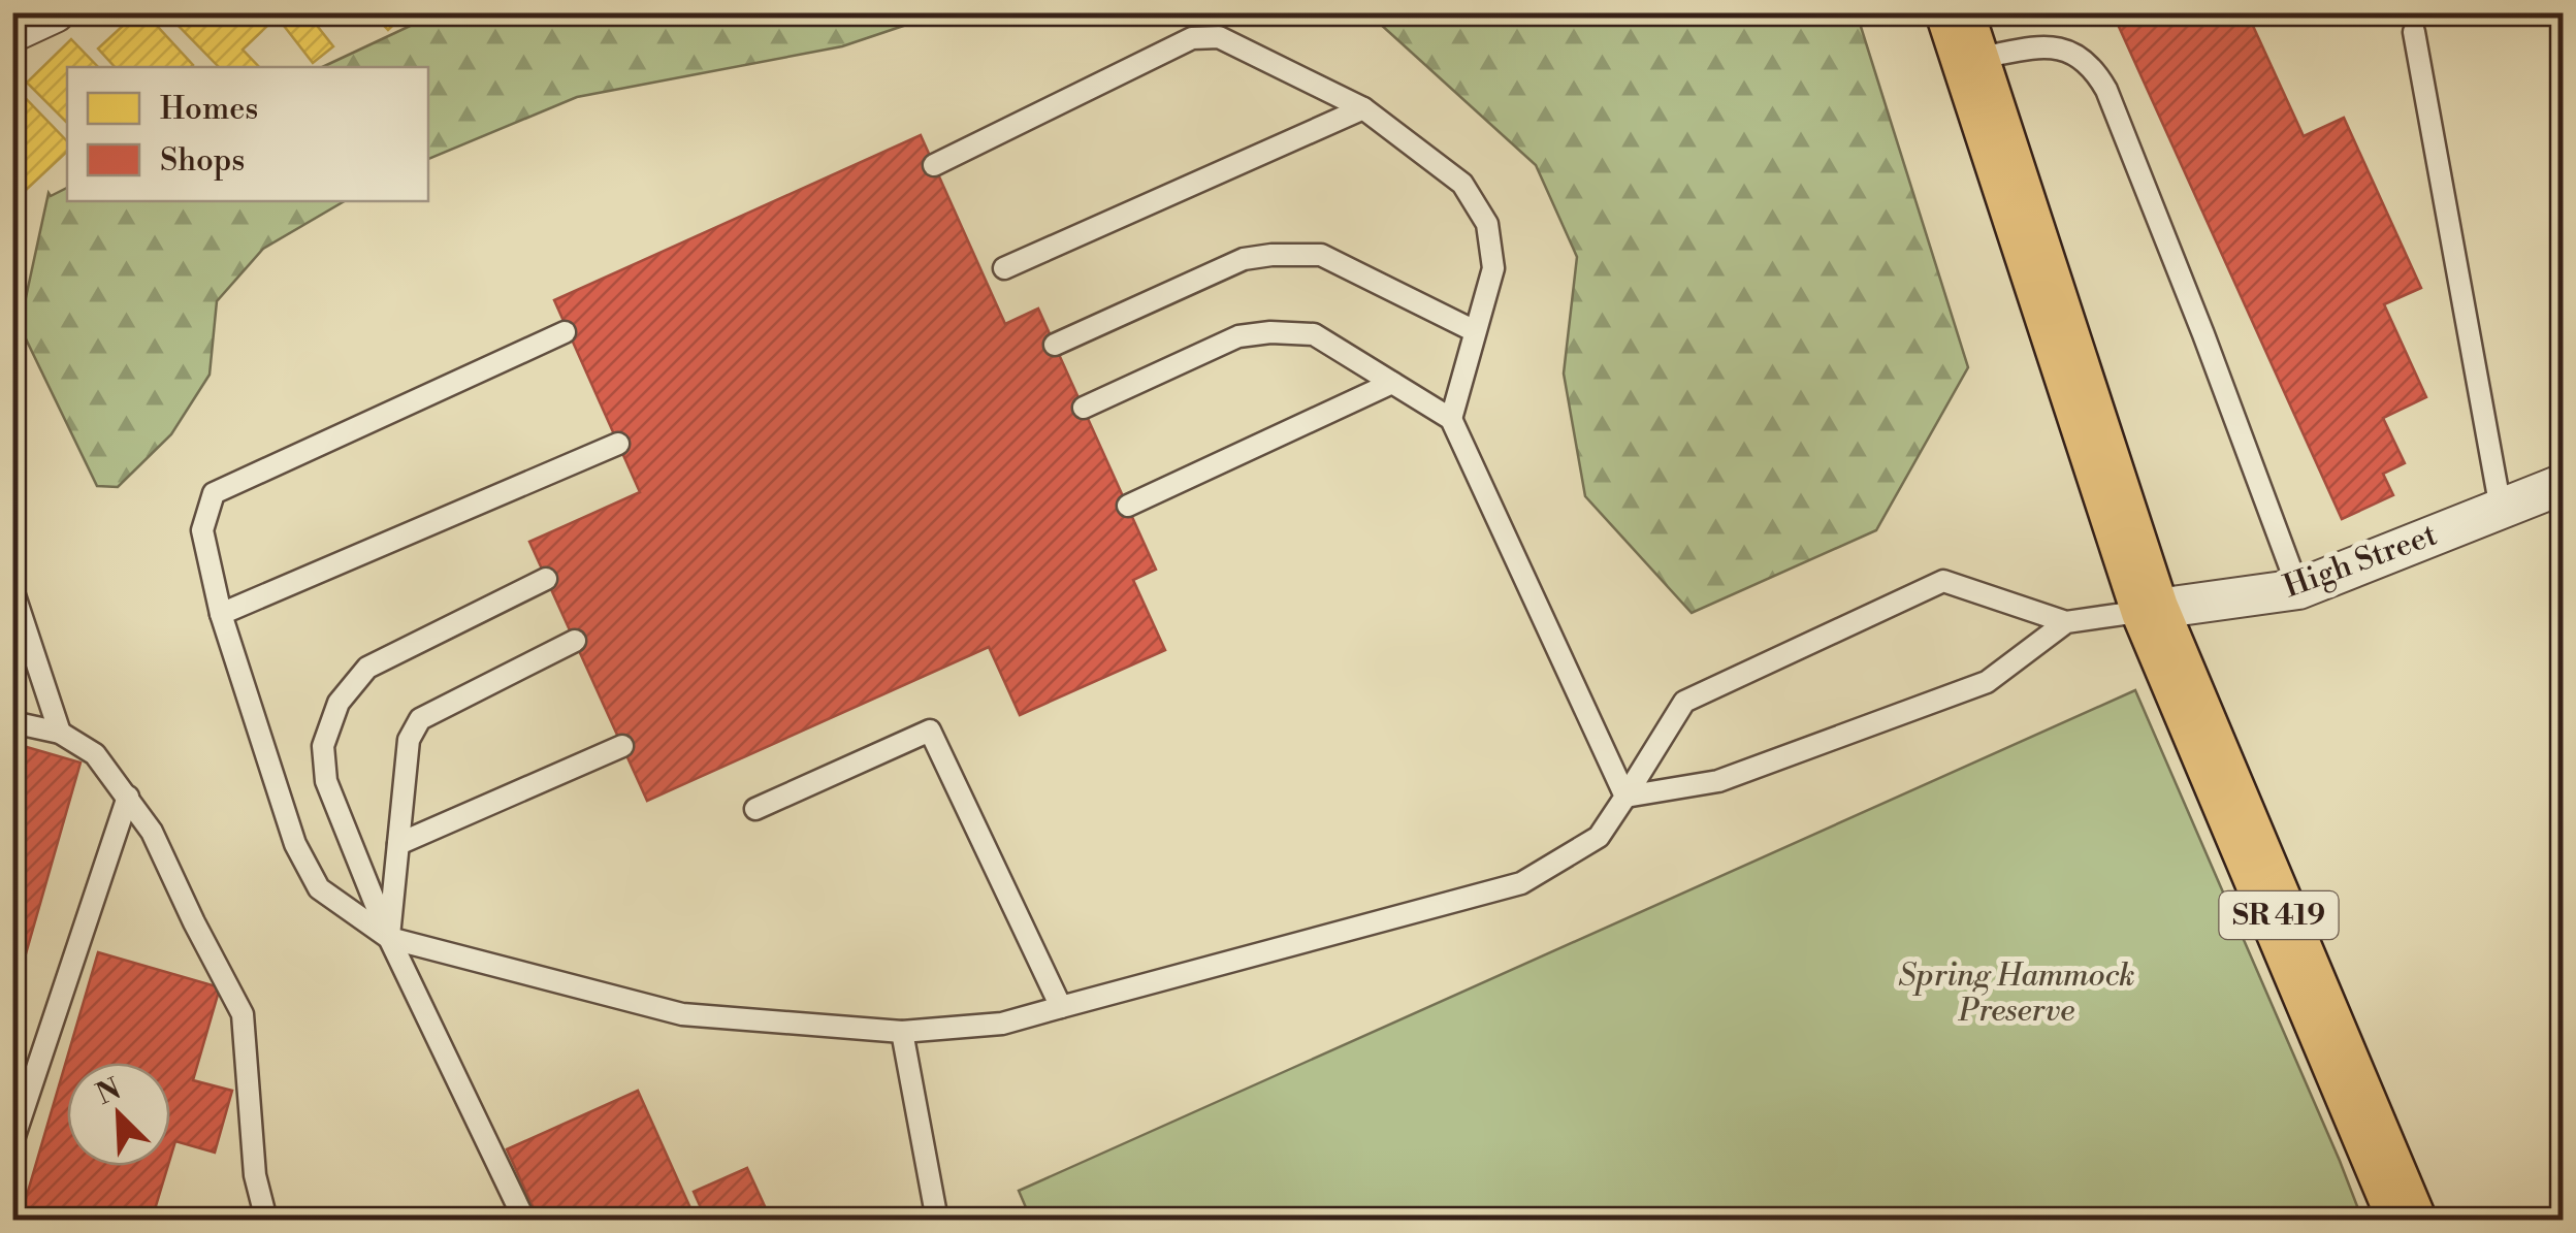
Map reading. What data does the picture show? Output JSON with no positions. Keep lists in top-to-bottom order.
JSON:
{
  "streets": {
    "main road": ["SR 419"],
    "street": ["High Street"]
  },
  "crossings": [
    ["High Street", "SR 419"]
  ],
  "parks": ["Spring Hammock Preserve"],
  "legend": ["Homes", "Shops"],
  "north": "top left"
}
